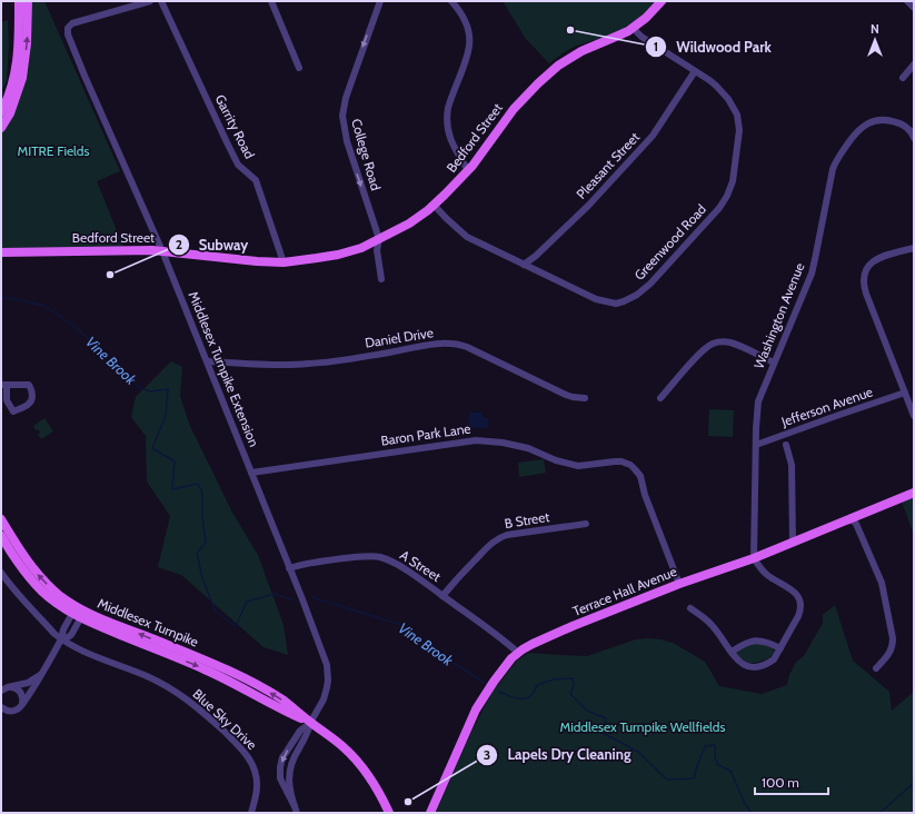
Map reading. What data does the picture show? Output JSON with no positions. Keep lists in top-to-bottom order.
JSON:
{
  "streets": {
    "main road": ["Bedford Street", "Terrace Hall Avenue", "Middlesex Turnpike"],
    "street": [
      "Garrity Road",
      "College Road",
      "Pleasant Street",
      "Greenwood Road",
      "Washington Avenue",
      "Daniel Drive",
      "Middlesex Turnpike Extension",
      "Jefferson Avenue",
      "Baron Park Lane",
      "B Street",
      "A Street",
      "Blue Sky Drive"
    ]
  },
  "crossings": [
    ["Garrity Road", "Bedford Street"],
    ["Bedford Street", "College Road"],
    ["Bedford Street", "Greenwood Road"],
    ["Bedford Street", "Middlesex Turnpike Extension"],
    ["Pleasant Street", "Greenwood Road"],
    ["Washington Avenue", "Jefferson Avenue"],
    ["Washington Avenue", "Terrace Hall Avenue"],
    ["Daniel Drive", "Middlesex Turnpike Extension"],
    ["Middlesex Turnpike Extension", "Baron Park Lane"],
    ["Middlesex Turnpike Extension", "A Street"],
    ["Middlesex Turnpike Extension", "Middlesex Turnpike"],
    ["Baron Park Lane", "Terrace Hall Avenue"],
    ["B Street", "A Street"],
    ["A Street", "Terrace Hall Avenue"]
  ],
  "one_way": ["College Road"],
  "water": ["Vine Brook"],
  "parks": ["MITRE Fields", "Middlesex Turnpike Wellfields"],
  "places": ["Wildwood Park", "Subway", "Lapels Dry Cleaning"],
  "scale_bar": "100 m",
  "north": "top"
}
